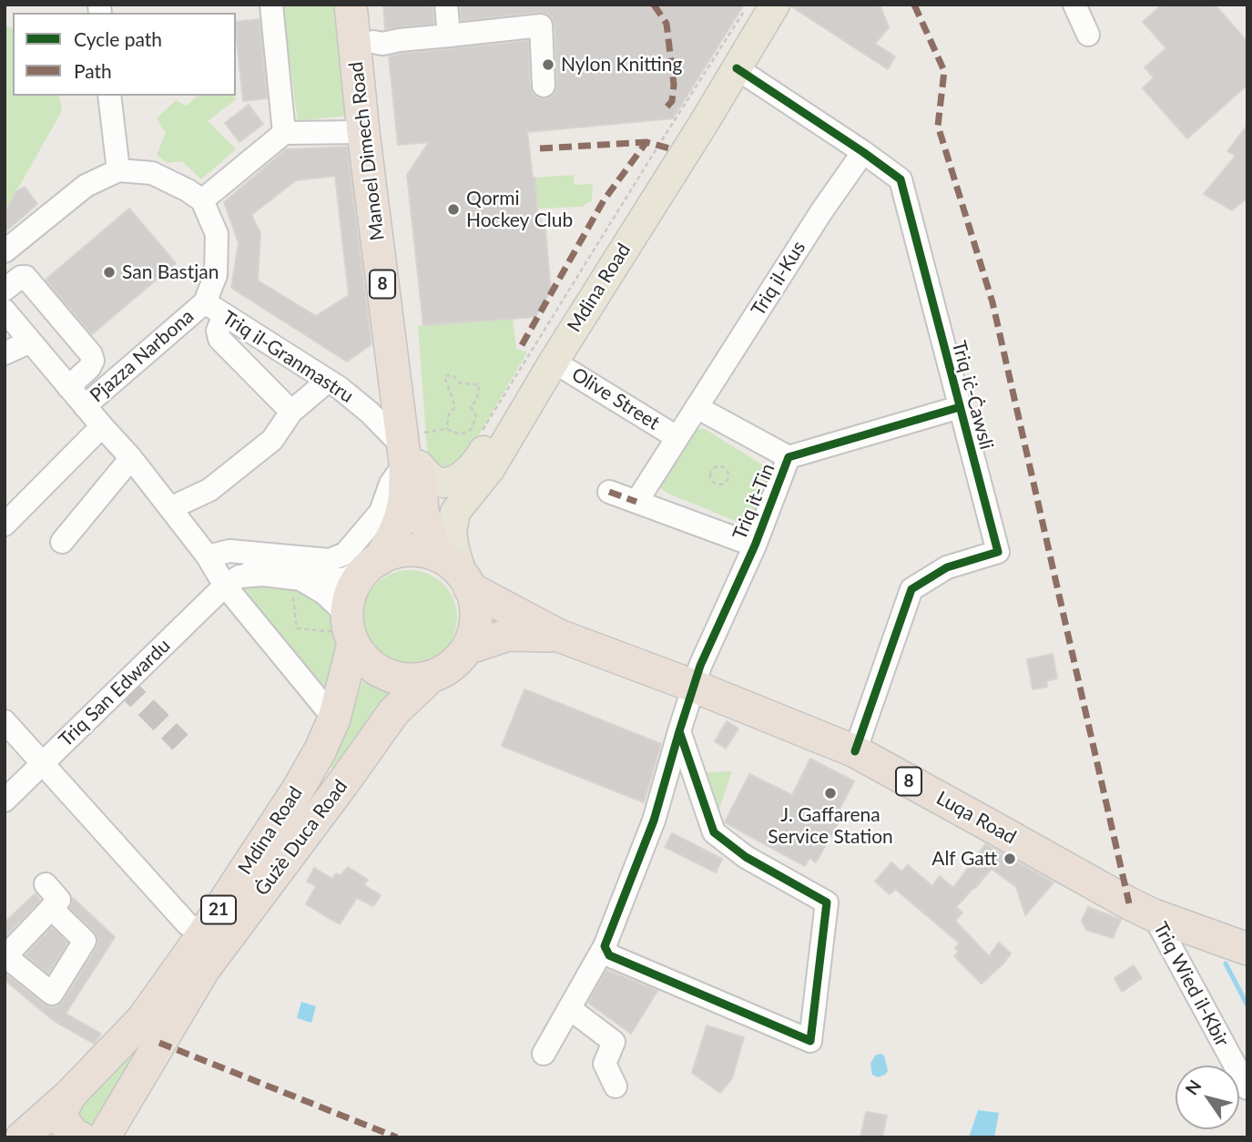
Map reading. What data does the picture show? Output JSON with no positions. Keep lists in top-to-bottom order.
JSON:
{
  "streets": {
    "highway": [
      "Manoel Dimech Road",
      "8",
      "Mdina Road",
      "Luqa Road",
      "Ġużè Duca Road",
      "21"
    ],
    "street": [
      "Triq il-Kus",
      "Pjazza Narbona",
      "Triq il-Granmastru",
      "Triq iċ-Ċawsli",
      "Olive Street",
      "Triq it-Tin",
      "Triq San Edwardu",
      "Triq Wied il-Kbir"
    ]
  },
  "crossings": [
    ["Manoel Dimech Road", "8"],
    ["Manoel Dimech Road", "Mdina Road"],
    ["Manoel Dimech Road", "Triq il-Granmastru"],
    ["Manoel Dimech Road", "Luqa Road"],
    ["Manoel Dimech Road", "Ġużè Duca Road"],
    ["Triq il-Kus", "Triq iċ-Ċawsli"],
    ["Triq il-Kus", "Olive Street"],
    ["8", "Mdina Road"],
    ["8", "Luqa Road"],
    ["8", "Ġużè Duca Road"],
    ["Mdina Road", "Triq iċ-Ċawsli"],
    ["Mdina Road", "Olive Street"],
    ["Mdina Road", "Luqa Road"],
    ["Mdina Road", "Ġużè Duca Road"],
    ["Pjazza Narbona", "Triq il-Granmastru"],
    ["Triq iċ-Ċawsli", "Triq it-Tin"],
    ["Triq iċ-Ċawsli", "Luqa Road"],
    ["Triq it-Tin", "Luqa Road"],
    ["Luqa Road", "Ġużè Duca Road"],
    ["Luqa Road", "Triq Wied il-Kbir"]
  ],
  "places": [
    "Nylon Knitting",
    "Qormi Hockey Club",
    "San Bastjan",
    "J. Gaffarena Service Station",
    "Alf Gatt"
  ],
  "legend": ["Cycle path", "Path"],
  "north": "top left"
}
